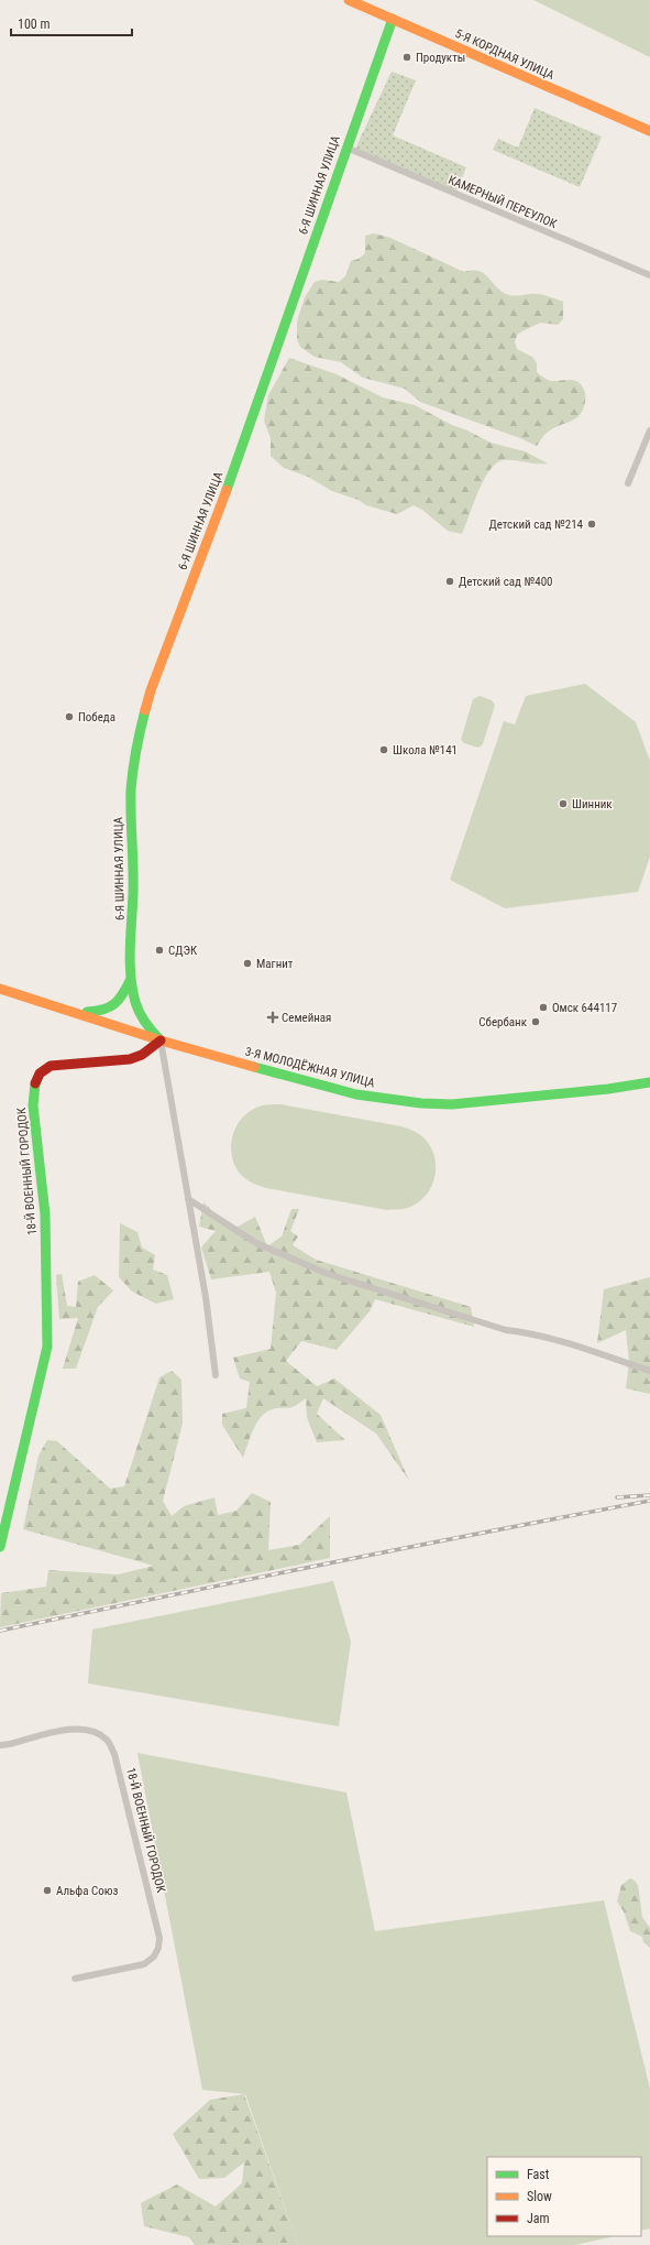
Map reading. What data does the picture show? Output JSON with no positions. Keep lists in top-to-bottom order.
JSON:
{
  "streets": {
    "main road": [
      "5-Я КОРДНАЯ УЛИЦА",
      "6-Я ШИННАЯ УЛИЦА",
      "3-Я МОЛОДЁЖНАЯ УЛИЦА",
      "18-Й ВОЕННЫЙ ГОРОДОК"
    ],
    "street": ["КАМЕРНЫЙ ПЕРЕУЛОК"]
  },
  "crossings": [
    ["5-Я КОРДНАЯ УЛИЦА", "6-Я ШИННАЯ УЛИЦА"],
    ["6-Я ШИННАЯ УЛИЦА", "КАМЕРНЫЙ ПЕРЕУЛОК"],
    ["6-Я ШИННАЯ УЛИЦА", "3-Я МОЛОДЁЖНАЯ УЛИЦА"],
    ["6-Я ШИННАЯ УЛИЦА", "18-Й ВОЕННЫЙ ГОРОДОК"],
    ["3-Я МОЛОДЁЖНАЯ УЛИЦА", "18-Й ВОЕННЫЙ ГОРОДОК"]
  ],
  "places": {
    "other": [
      "Продукты",
      "Детский сад №214",
      "Детский сад №400",
      "Победа",
      "Школа №141",
      "Шинник",
      "СДЭК",
      "Магнит",
      "Омск 644117",
      "Сбербанк",
      "Альфа Союз"
    ],
    "health": ["Семейная"]
  },
  "legend": ["Fast", "Slow", "Jam"],
  "scale_bar": "100 m"
}
